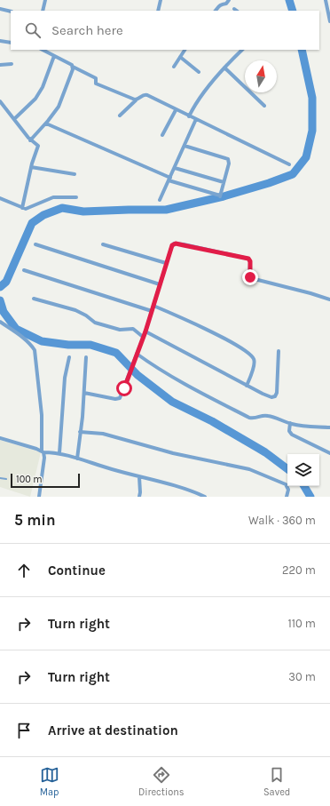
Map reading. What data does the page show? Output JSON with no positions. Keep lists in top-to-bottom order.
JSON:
{
  "scale_bar": "100 m",
  "north": "top",
  "page": {
    "search": "Search here",
    "scale": "100 m",
    "heading": ["5 min", "Walk · 360 m"],
    "list": [
      ["Continue", "220 m"],
      ["Turn right", "110 m"],
      ["Turn right", "30 m"],
      "Arrive at destination"
    ],
    "nav": ["Map", "Directions", "Saved"]
  }
}
